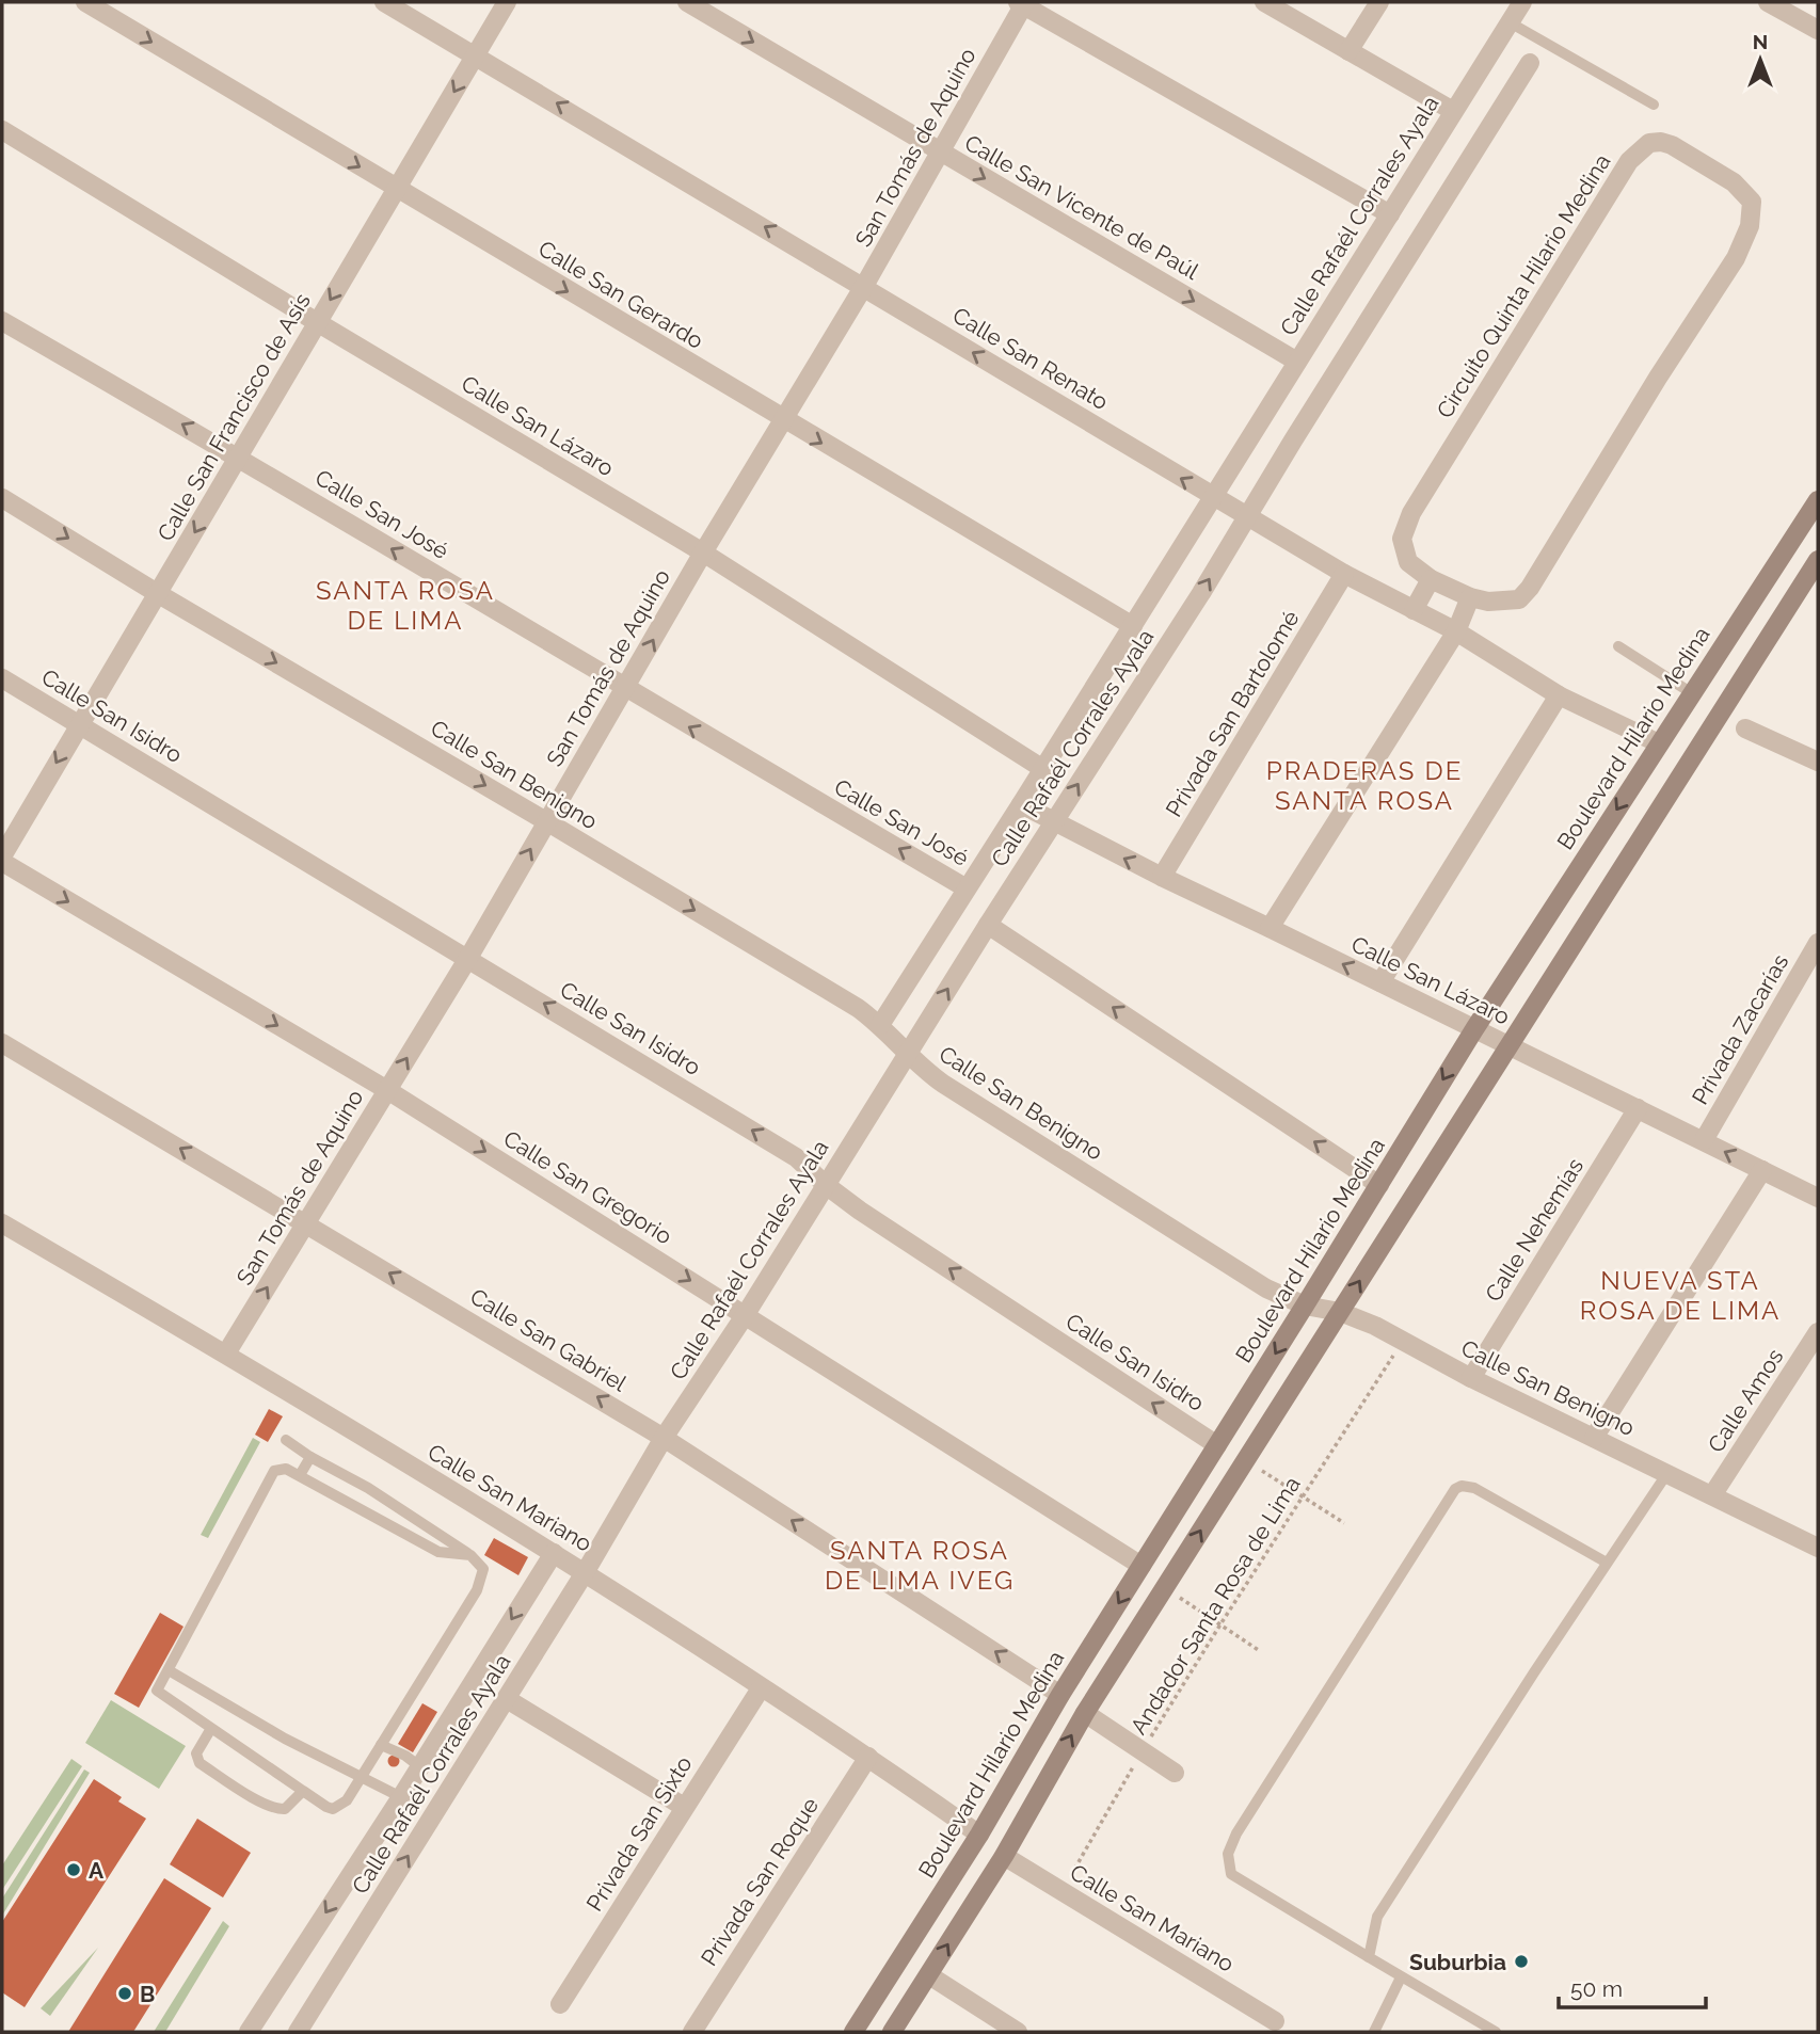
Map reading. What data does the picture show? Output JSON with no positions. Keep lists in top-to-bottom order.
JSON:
{
  "streets": {
    "main road": ["Boulevard Hilario Medina"],
    "street": [
      "San Tomás de Aquino",
      "Calle San Vicente de Paúl",
      "Calle Rafaél Corrales Ayala",
      "Circuito Quinta Hilario Medina",
      "Calle San Gerardo",
      "Calle San Renato",
      "Calle San Francisco de Asís",
      "Calle San Lázaro",
      "Calle San José",
      "Privada San Bartolomé",
      "Calle San Isidro",
      "Calle San Benigno",
      "Privada Zacarías",
      "Calle San Gregorio",
      "Calle Nehemías",
      "Calle San Gabriel",
      "Calle Amos",
      "Calle San Mariano",
      "Privada San Sixto",
      "Privada San Roque"
    ],
    "path": ["Andador Santa Rosa de Lima"]
  },
  "crossings": [
    ["San Tomás de Aquino", "Calle San Vicente de Paúl"],
    ["San Tomás de Aquino", "Calle San Gerardo"],
    ["San Tomás de Aquino", "Calle San Renato"],
    ["San Tomás de Aquino", "Calle San Lázaro"],
    ["San Tomás de Aquino", "Calle San José"],
    ["San Tomás de Aquino", "Calle San Isidro"],
    ["San Tomás de Aquino", "Calle San Benigno"],
    ["San Tomás de Aquino", "Calle San Gregorio"],
    ["San Tomás de Aquino", "Calle San Gabriel"],
    ["San Tomás de Aquino", "Calle San Mariano"],
    ["Calle San Vicente de Paúl", "Calle Rafaél Corrales Ayala"],
    ["Calle Rafaél Corrales Ayala", "Calle San Gerardo"],
    ["Calle Rafaél Corrales Ayala", "Calle San Renato"],
    ["Calle Rafaél Corrales Ayala", "Calle San Lázaro"],
    ["Calle Rafaél Corrales Ayala", "Calle San José"],
    ["Calle Rafaél Corrales Ayala", "Calle San Isidro"],
    ["Calle Rafaél Corrales Ayala", "Calle San Benigno"],
    ["Calle Rafaél Corrales Ayala", "Calle San Gregorio"],
    ["Calle Rafaél Corrales Ayala", "Calle San Gabriel"],
    ["Calle Rafaél Corrales Ayala", "Calle San Mariano"],
    ["Calle San Gerardo", "Calle San Francisco de Asís"],
    ["Calle San Renato", "Calle San Francisco de Asís"],
    ["Calle San Renato", "Privada San Bartolomé"],
    ["Calle San Renato", "Boulevard Hilario Medina"],
    ["Calle San Francisco de Asís", "Calle San Lázaro"],
    ["Calle San Francisco de Asís", "Calle San José"],
    ["Calle San Francisco de Asís", "Calle San Isidro"],
    ["Calle San Francisco de Asís", "Calle San Benigno"],
    ["Calle San Francisco de Asís", "Calle San Gregorio"],
    ["Calle San Lázaro", "Privada San Bartolomé"],
    ["Calle San Lázaro", "Boulevard Hilario Medina"],
    ["Calle San Lázaro", "Privada Zacarías"],
    ["Calle San Lázaro", "Calle Nehemías"],
    ["Calle San Isidro", "Boulevard Hilario Medina"],
    ["Boulevard Hilario Medina", "Calle San Benigno"],
    ["Boulevard Hilario Medina", "Calle San Gregorio"],
    ["Boulevard Hilario Medina", "Calle San Gabriel"],
    ["Boulevard Hilario Medina", "Calle San Mariano"],
    ["Calle San Benigno", "Calle Nehemías"],
    ["Calle San Benigno", "Calle Amos"],
    ["Calle San Benigno", "Andador Santa Rosa de Lima"],
    ["Calle San Mariano", "Andador Santa Rosa de Lima"],
    ["Calle San Mariano", "Privada San Sixto"],
    ["Calle San Mariano", "Privada San Roque"]
  ],
  "one_way": [
    "San Tomás de Aquino",
    "Calle San Vicente de Paúl",
    "Calle San Gerardo",
    "Calle San Renato",
    "Calle San Francisco de Asís",
    "Calle San José",
    "Calle San Isidro",
    "Calle San Benigno",
    "Calle San Gregorio",
    "Calle San Gabriel"
  ],
  "districts": [
    "SANTA ROSA DE LIMA",
    "PRADERAS DE SANTA ROSA",
    "NUEVA STA ROSA DE LIMA",
    "SANTA ROSA DE LIMA IVEG"
  ],
  "places": ["A", "Suburbia", "B"],
  "scale_bar": "50 m",
  "north": "top"
}
